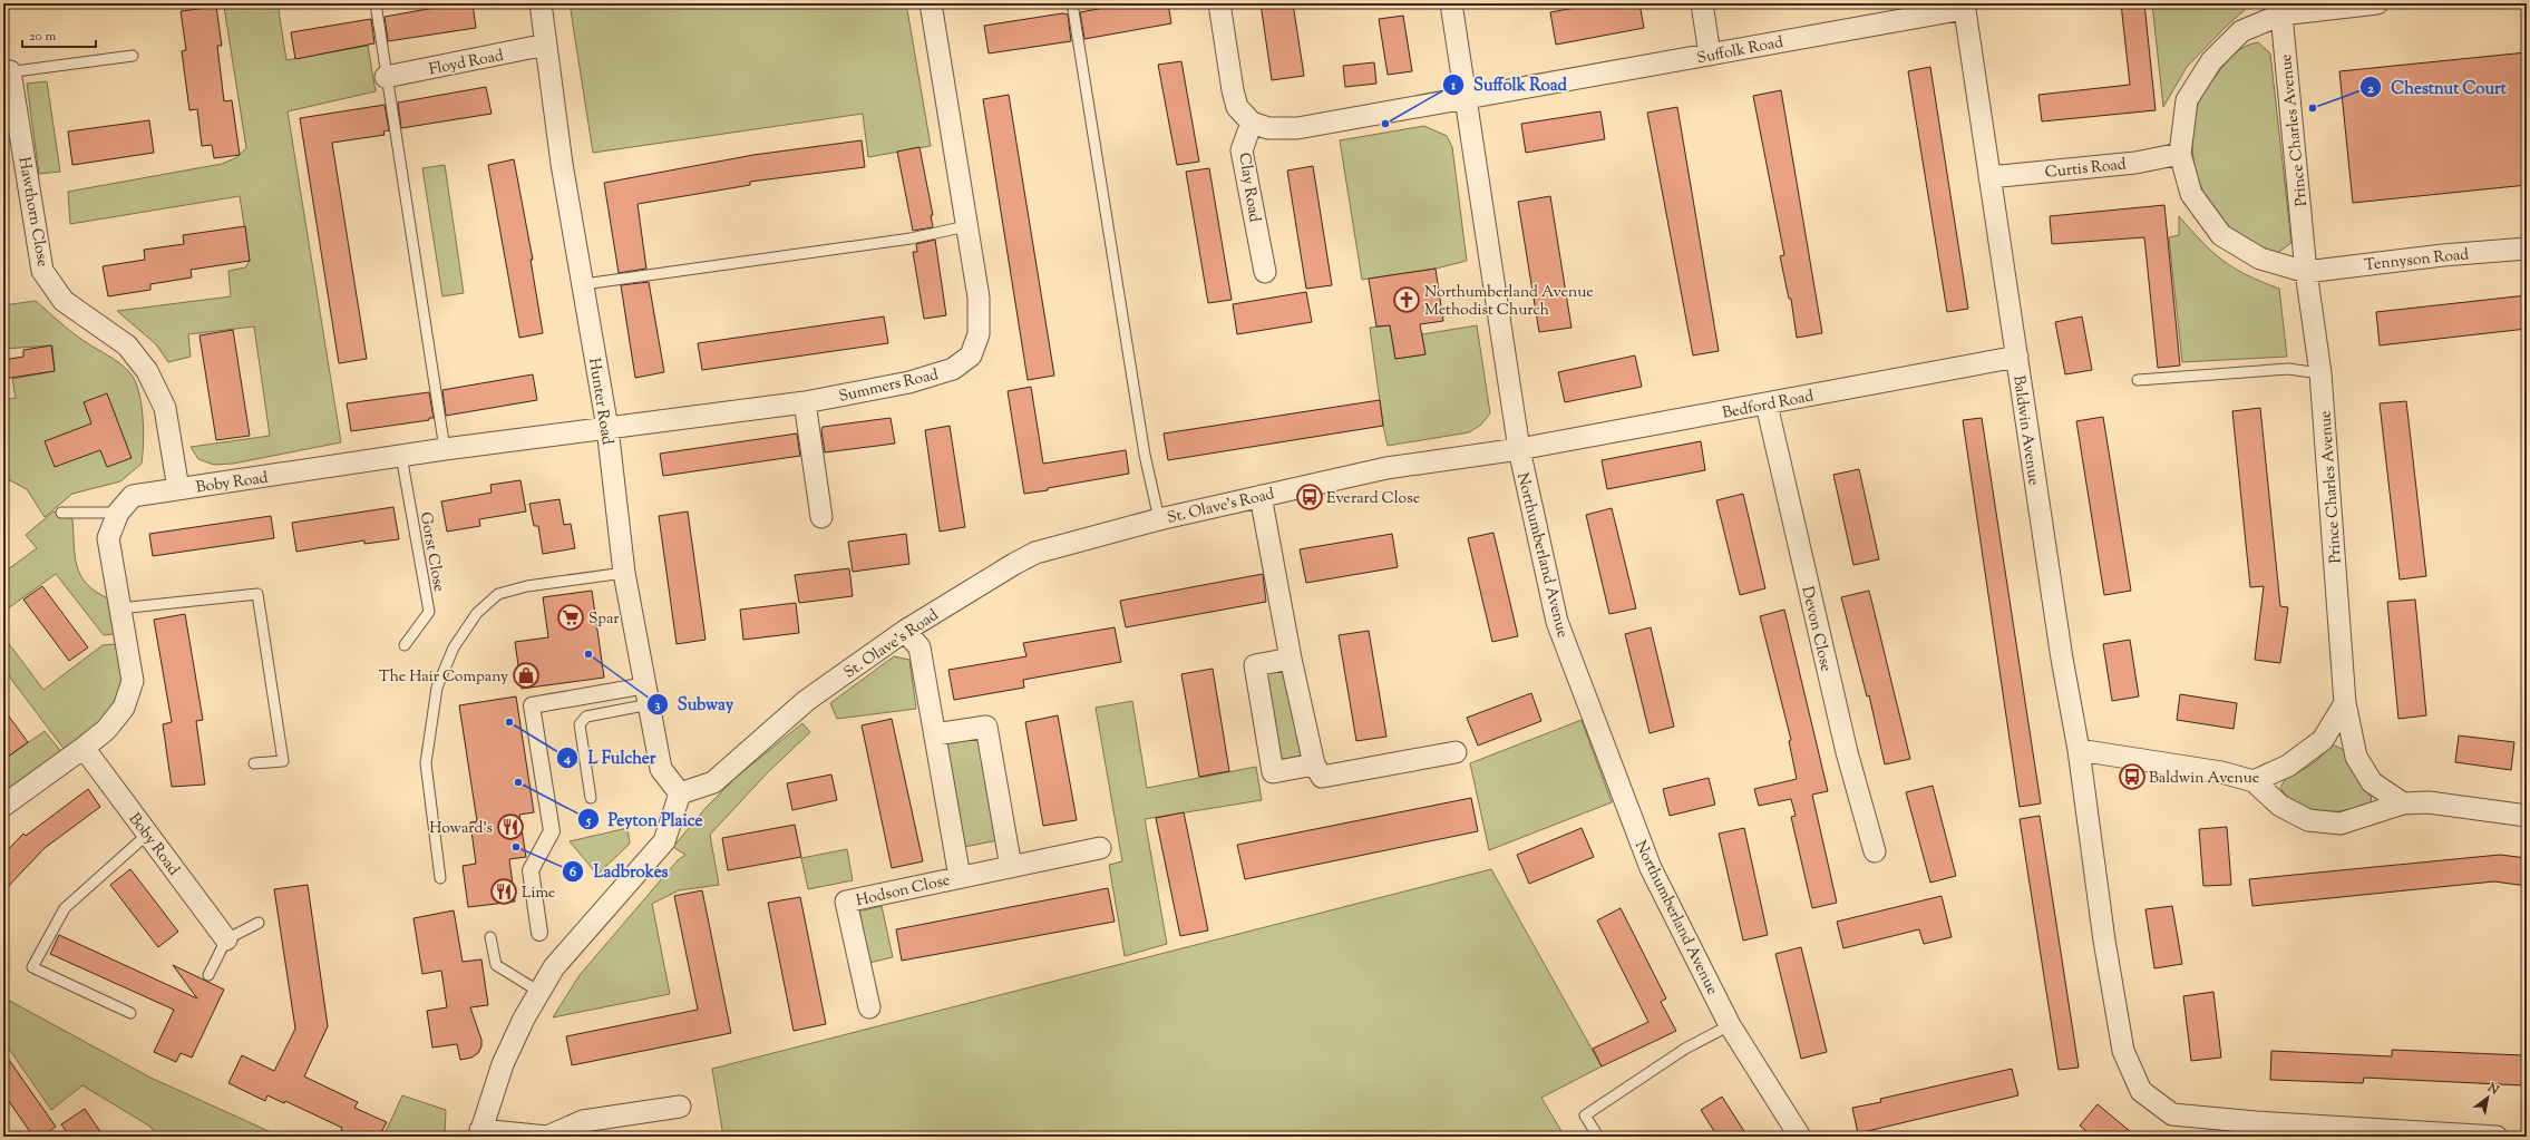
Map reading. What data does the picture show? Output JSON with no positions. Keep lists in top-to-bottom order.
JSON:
{
  "streets": {
    "street": [
      "Suffolk Road",
      "Floyd Road",
      "Prince Charles Avenue",
      "Curtis Road",
      "Clay Road",
      "Hawthorn Close",
      "Tennyson Road",
      "Summers Road",
      "Hunter Road",
      "Bedford Road",
      "Baldwin Avenue",
      "Boby Road",
      "St. Olave's Road",
      "Northumberland Avenue",
      "Devon Close",
      "Hodson Close"
    ],
    "lane": ["Gorst Close"]
  },
  "crossings": [
    ["Suffolk Road", "Clay Road"],
    ["Suffolk Road", "Baldwin Avenue"],
    ["Suffolk Road", "Northumberland Avenue"],
    ["Floyd Road", "Hunter Road"],
    ["Prince Charles Avenue", "Tennyson Road"],
    ["Curtis Road", "Baldwin Avenue"],
    ["Hawthorn Close", "Boby Road"],
    ["Summers Road", "Hunter Road"],
    ["Summers Road", "Boby Road"],
    ["Hunter Road", "Boby Road"],
    ["Hunter Road", "St. Olave's Road"],
    ["Bedford Road", "Baldwin Avenue"],
    ["Bedford Road", "St. Olave's Road"],
    ["Bedford Road", "Northumberland Avenue"],
    ["Bedford Road", "Devon Close"],
    ["Boby Road", "Gorst Close"],
    ["St. Olave's Road", "Northumberland Avenue"],
    ["St. Olave's Road", "Hodson Close"]
  ],
  "places": {
    "other": [
      "Chestnut Court",
      "Suffolk Road",
      "Subway",
      "L Fulcher",
      "Peyton Plaice",
      "Ladbrokes"
    ],
    "church": ["Northumberland Avenue Methodist Church"],
    "bus stop": ["Everard Close", "Baldwin Avenue"],
    "supermarket": ["Spar"],
    "shop": ["The Hair Company"],
    "restaurant": ["Howard's", "Lime"]
  },
  "scale_bar": "20 m",
  "north": "top right"
}
